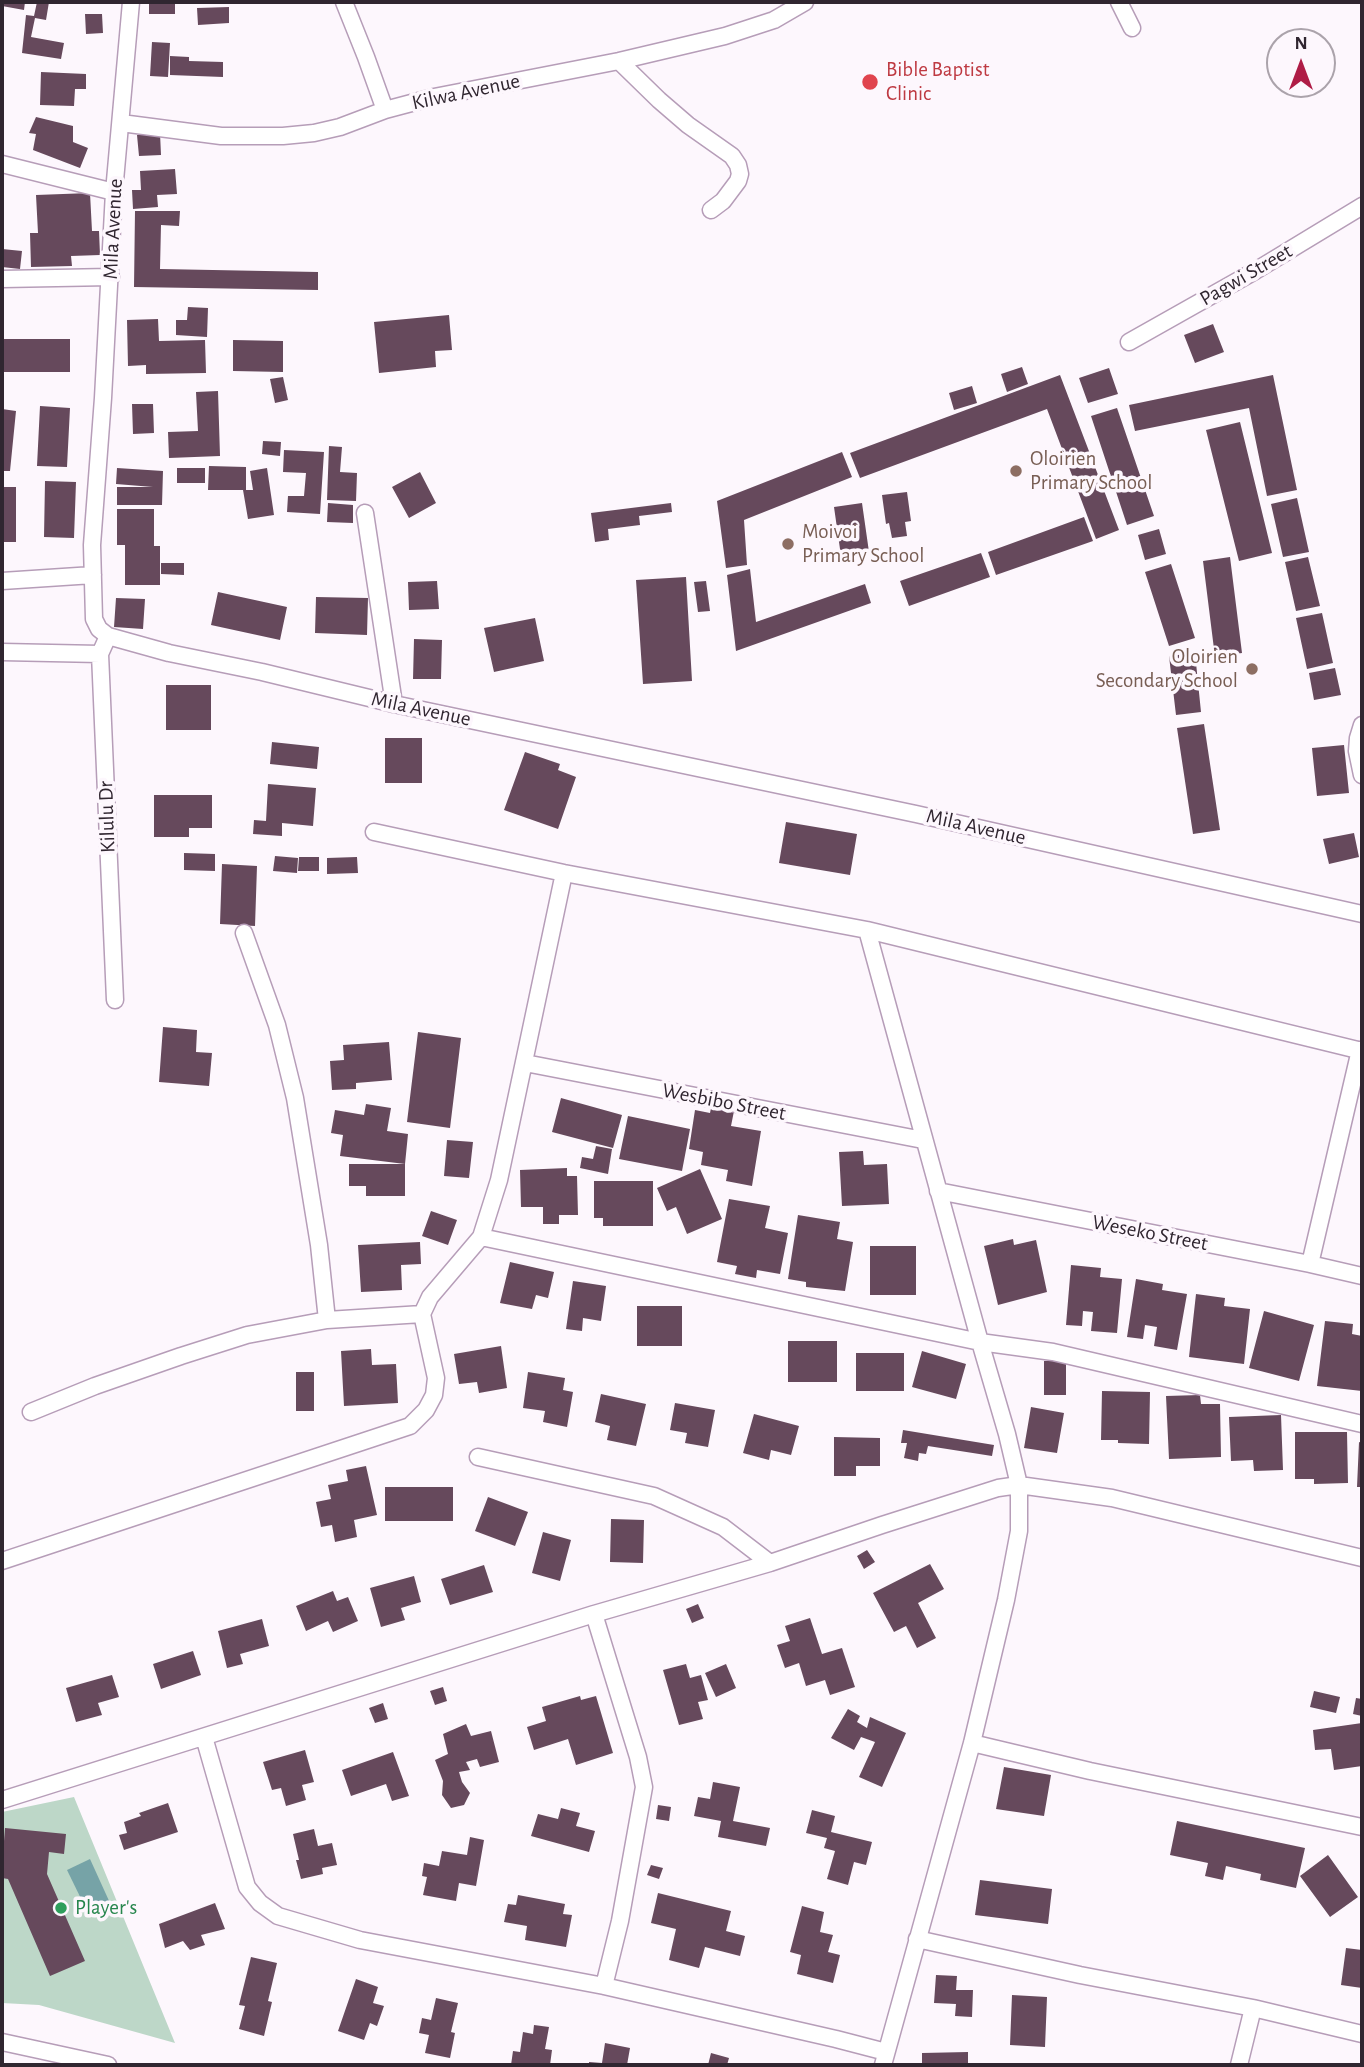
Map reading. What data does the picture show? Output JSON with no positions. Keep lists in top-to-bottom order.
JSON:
{
  "streets": {
    "street": [
      "Kilwa Avenue",
      "Mila Avenue",
      "Pagwi Street",
      "Kilulu Dr",
      "Wesbibo Street",
      "Weseko Street"
    ]
  },
  "crossings": [
    ["Kilwa Avenue", "Mila Avenue"],
    ["Mila Avenue", "Kilulu Dr"]
  ],
  "places": [
    "Bible Baptist Clinic",
    "Oloirien Primary School",
    "Moivoi Primary School",
    "Oloirien Secondary School",
    "Player's"
  ],
  "north": "top"
}
